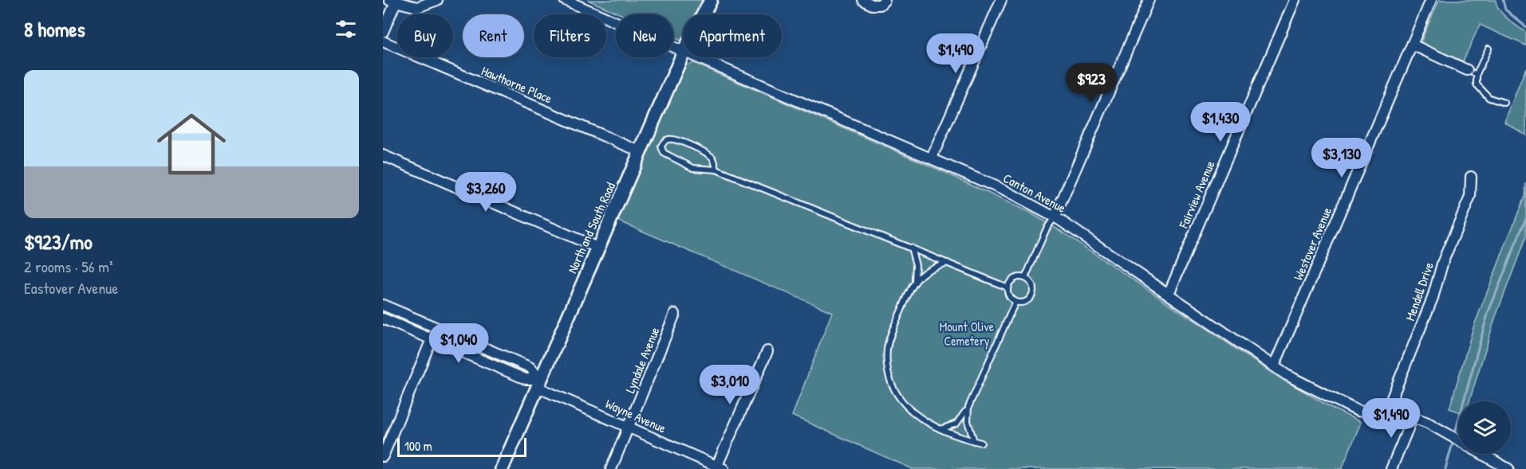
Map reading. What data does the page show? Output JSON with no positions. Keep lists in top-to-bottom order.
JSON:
{
  "streets": {
    "street": [
      "Hawthorne Place",
      "Canton Avenue",
      "Fairview Avenue",
      "North and South Road",
      "Westover Avenue",
      "Mendell Drive",
      "Lyndale Avenue",
      "Wayne Avenue"
    ]
  },
  "crossings": [
    ["Hawthorne Place", "North and South Road"],
    ["Canton Avenue", "Fairview Avenue"],
    ["Canton Avenue", "Westover Avenue"],
    ["Canton Avenue", "Mendell Drive"],
    ["North and South Road", "Wayne Avenue"],
    ["Lyndale Avenue", "Wayne Avenue"]
  ],
  "parks": ["Mount Olive Cemetery"],
  "scale_bar": "100 m",
  "page": {
    "heading": "8 homes",
    "chip": [
      "Buy",
      "Rent",
      "Filters",
      "New",
      "Apartment"
    ],
    "price": [
      "$1,490",
      "$923",
      "$1,430",
      "$3,130",
      "$3,260",
      "$1,040",
      "$3,010",
      "$1,490"
    ],
    "list": [
      {
        "name": "$923/mo",
        "note": "2 rooms · 56 m² · Eastover Avenue"
      }
    ],
    "scale": "100 m"
  }
}
